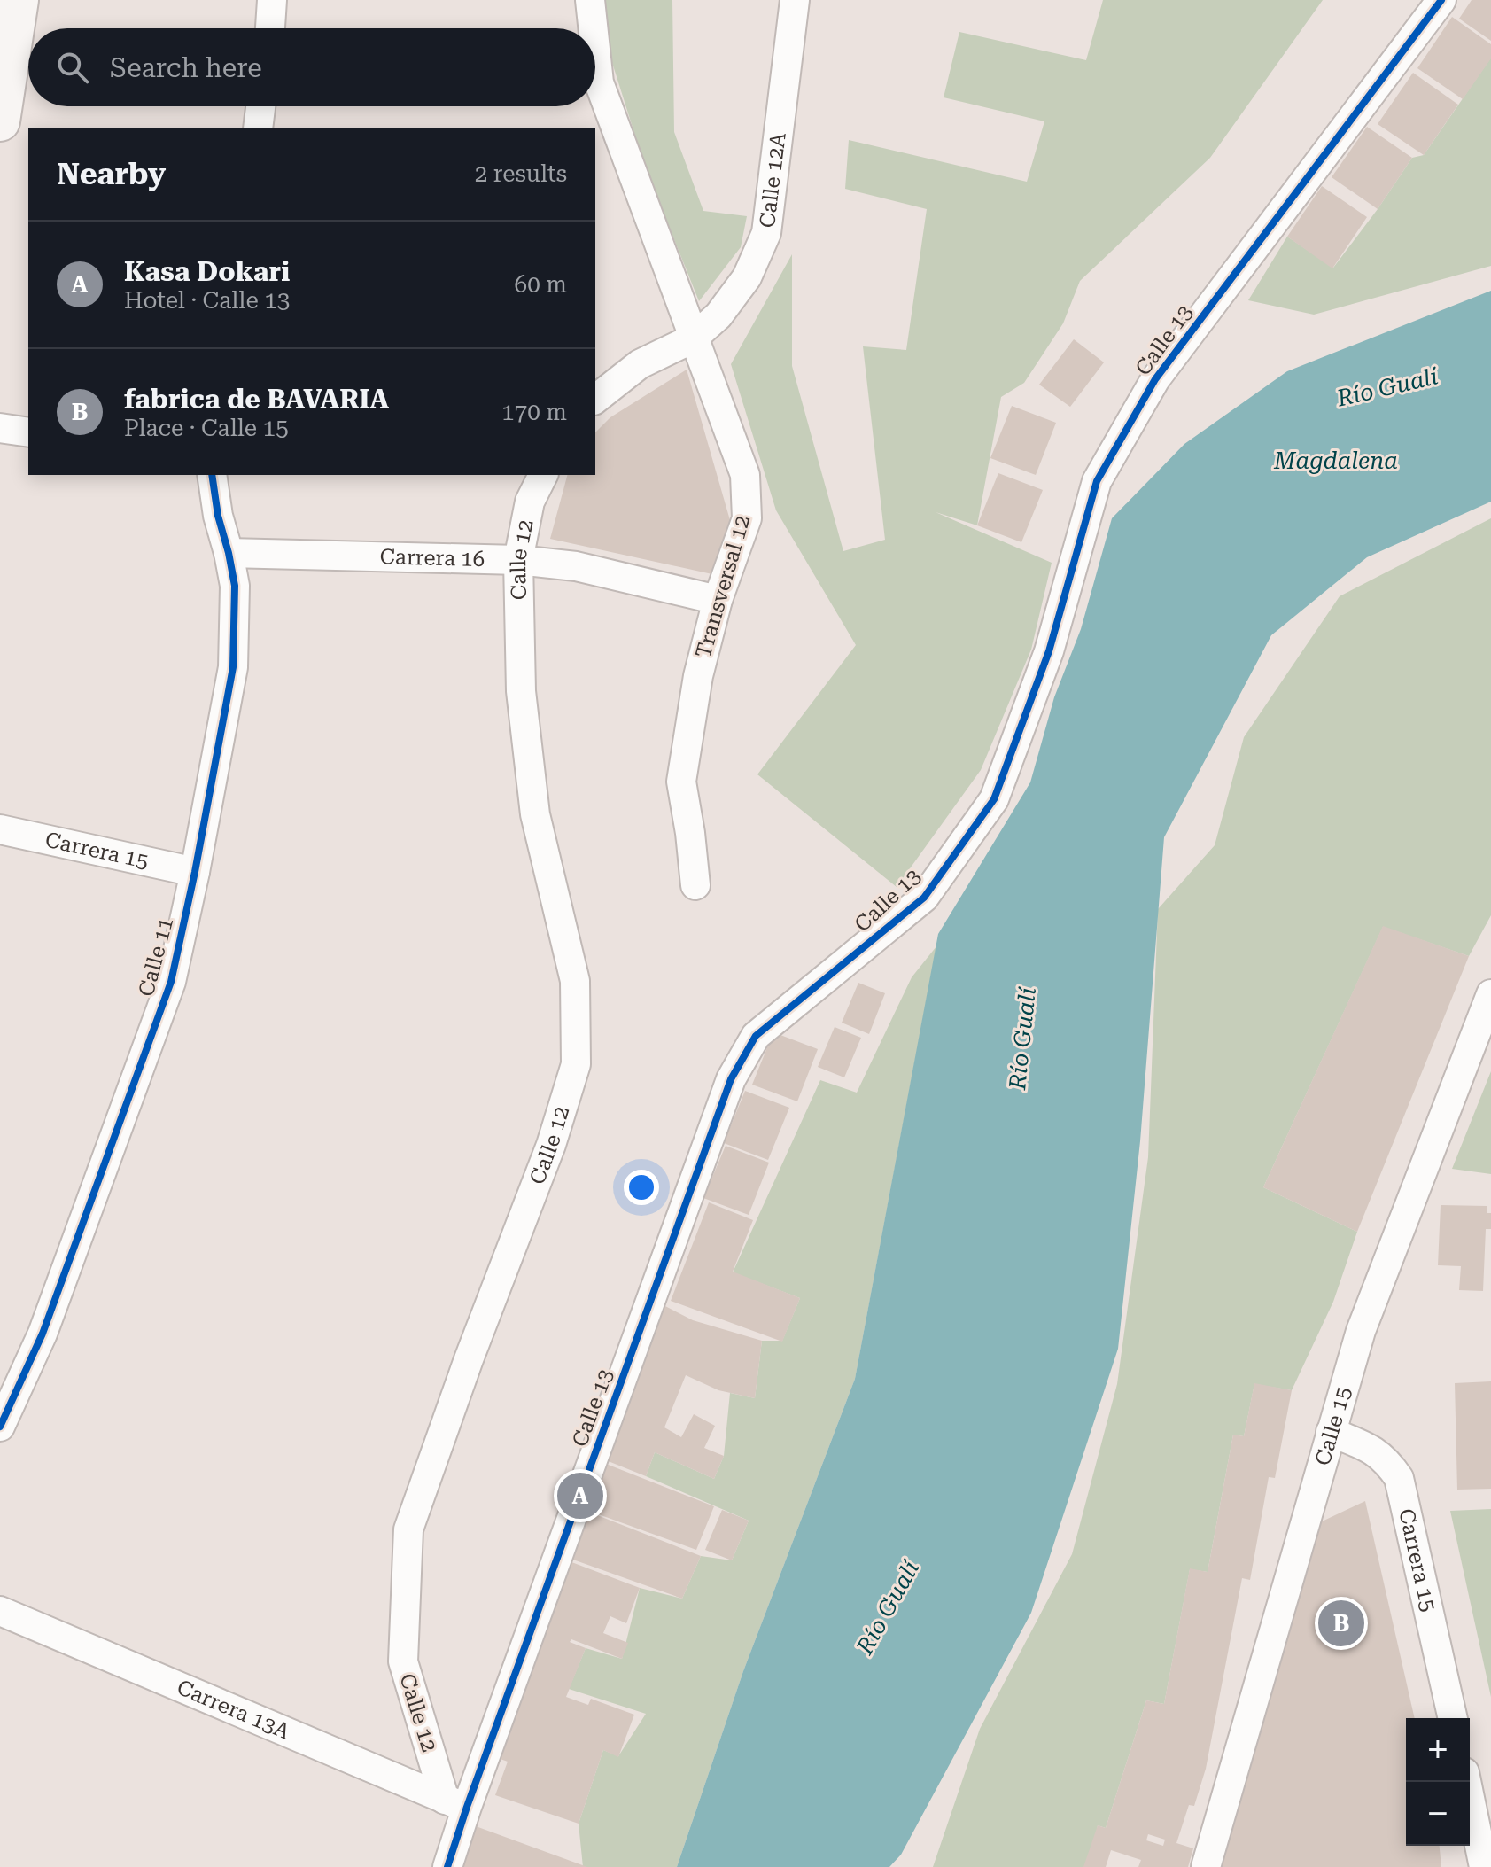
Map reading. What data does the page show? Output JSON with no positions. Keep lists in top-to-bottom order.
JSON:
{
  "streets": {
    "street": [
      "Calle 12A",
      "Calle 13",
      "Carrera 16",
      "Calle 12",
      "Transversal 12",
      "Carrera 15",
      "Calle 11",
      "Calle 15",
      "Carrera 13A"
    ]
  },
  "crossings": [
    ["Calle 12A", "Transversal 12"],
    ["Calle 13", "Calle 12"],
    ["Calle 13", "Carrera 13A"],
    ["Carrera 16", "Calle 12"],
    ["Carrera 16", "Transversal 12"],
    ["Carrera 16", "Calle 11"],
    ["Calle 12", "Carrera 13A"],
    ["Carrera 15", "Calle 11"],
    ["Carrera 15", "Calle 15"]
  ],
  "water": ["Río Gualí", "Magdalena"],
  "page": {
    "search": "Search here",
    "heading": ["Nearby", "2 results"],
    "list": [
      {
        "mark": "A",
        "name": "Kasa Dokari",
        "note": "Hotel · Calle 13",
        "value": "60 m"
      },
      {
        "mark": "B",
        "name": "fabrica de BAVARIA",
        "note": "Place · Calle 15",
        "value": "170 m"
      }
    ],
    "pins": ["A", "B"],
    "map_buttons": ["+", "−"]
  }
}
